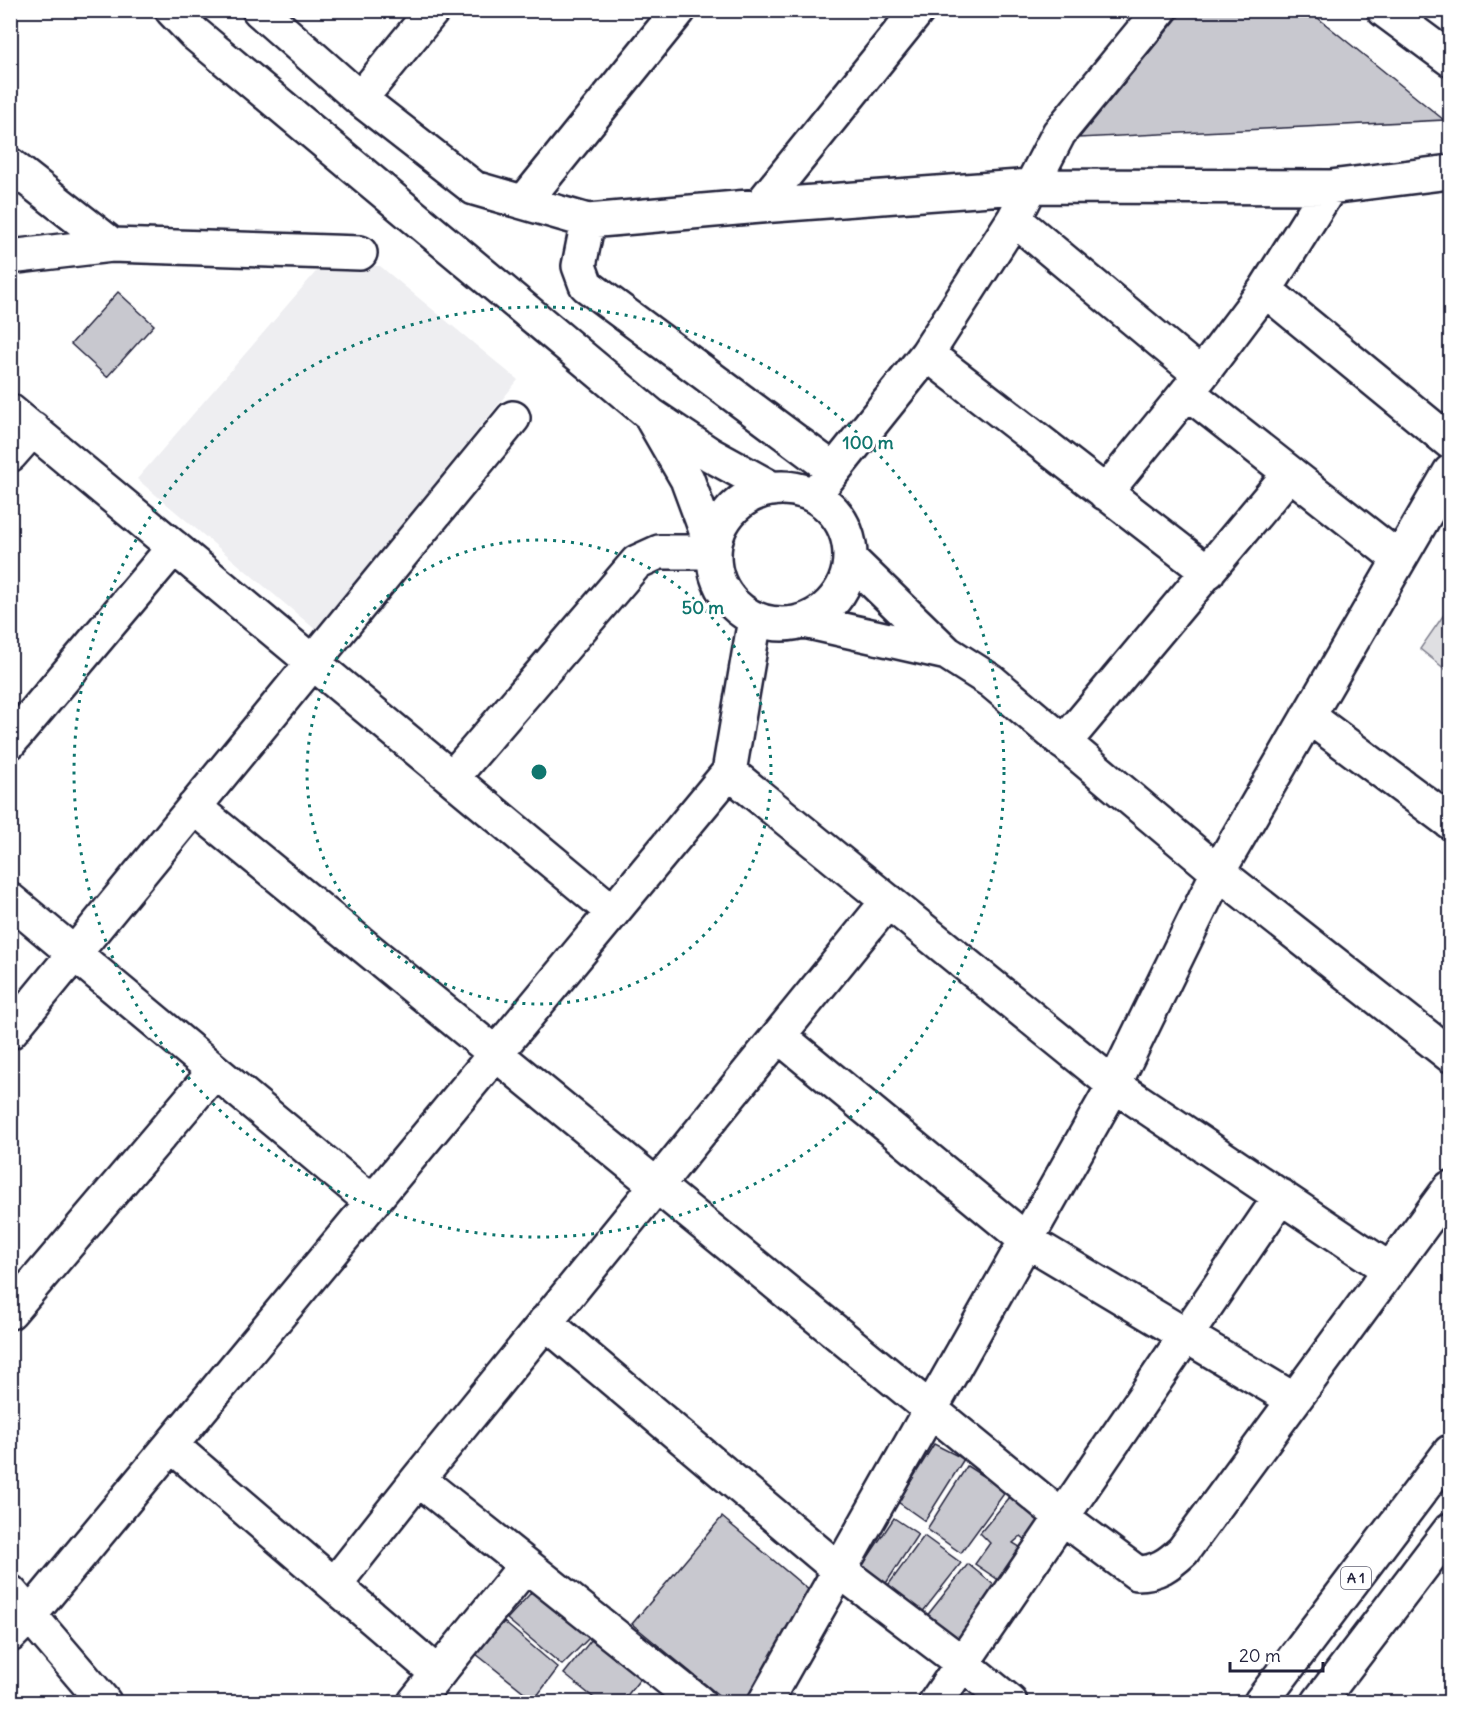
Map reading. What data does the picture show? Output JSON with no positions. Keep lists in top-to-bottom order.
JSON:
{
  "streets": {
    "main road": ["A 1"]
  },
  "scale_bar": "20 m",
  "rings": ["100 m", "50 m"]
}
